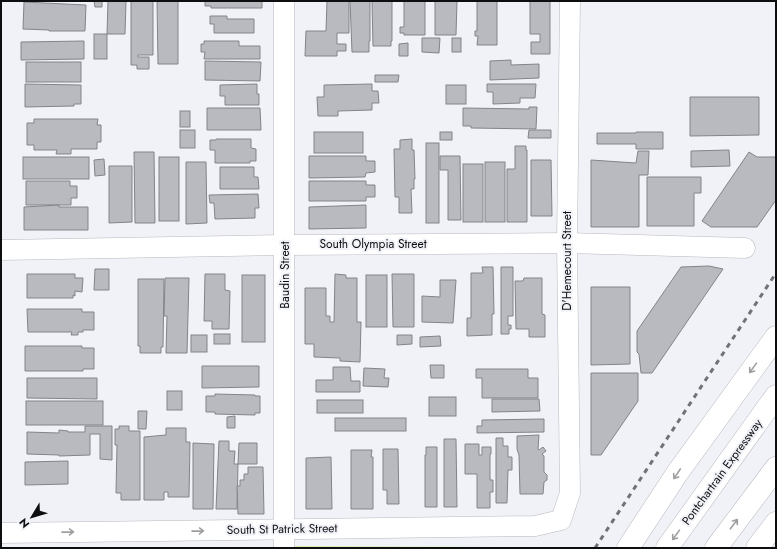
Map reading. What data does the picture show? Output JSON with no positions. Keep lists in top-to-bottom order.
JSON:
{
  "streets": {
    "highway": ["Pontchartrain Expressway"],
    "street": [
      "South Olympia Street",
      "D'Hemecourt Street",
      "Baudin Street",
      "South St Patrick Street"
    ]
  },
  "crossings": [
    ["South Olympia Street", "D'Hemecourt Street"],
    ["South Olympia Street", "Baudin Street"],
    ["D'Hemecourt Street", "South St Patrick Street"],
    ["Baudin Street", "South St Patrick Street"]
  ],
  "one_way": ["South St Patrick Street"],
  "north": "bottom left"
}
